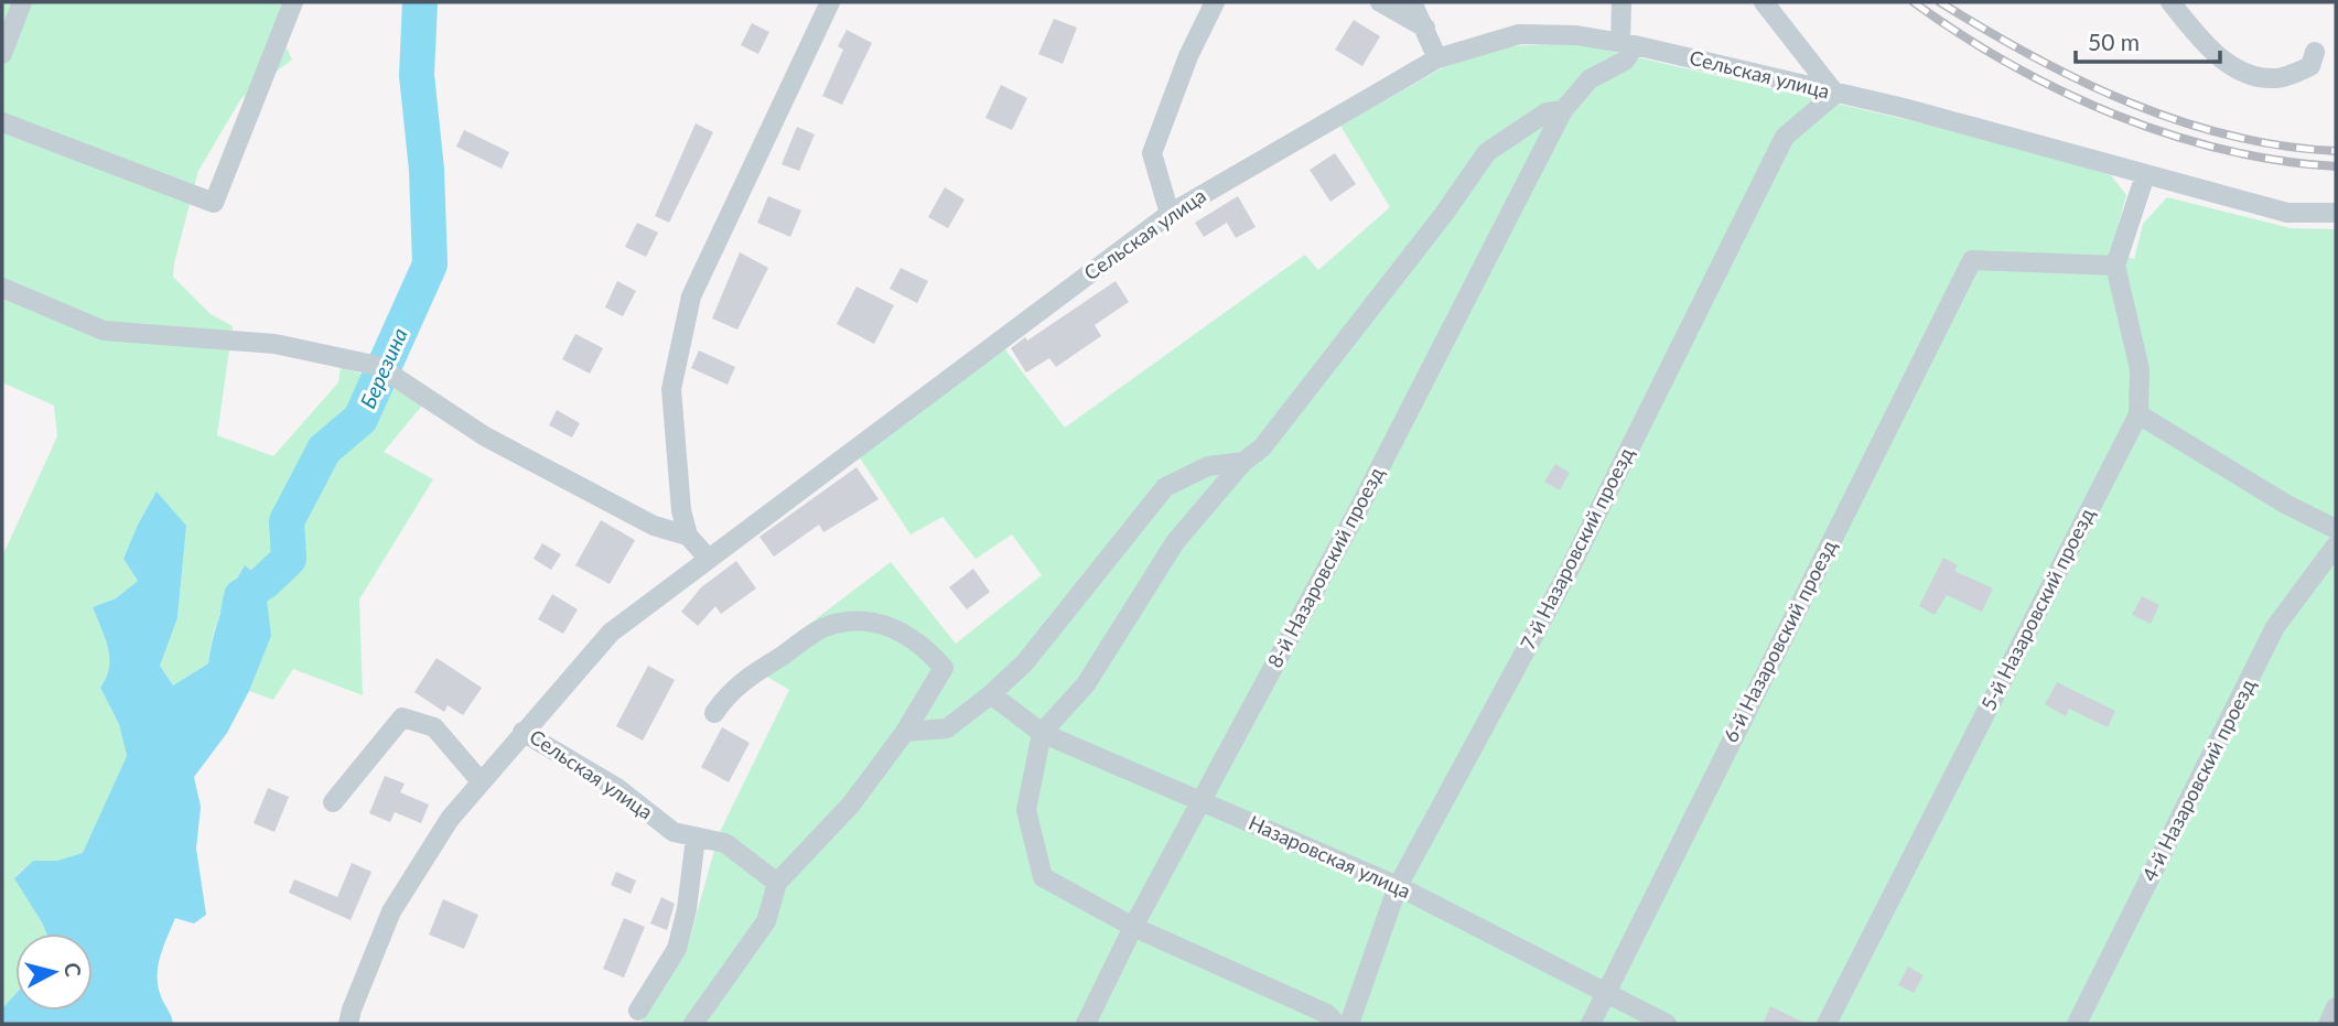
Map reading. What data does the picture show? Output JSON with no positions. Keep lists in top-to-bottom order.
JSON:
{
  "streets": {
    "street": [
      "Сельская улица",
      "7-й Назаровский проезд",
      "8-й Назаровский проезд",
      "5-й Назаровский проезд",
      "6-й Назаровский проезд",
      "4-й Назаровский проезд",
      "Назаровская улица"
    ]
  },
  "crossings": [
    ["Сельская улица", "7-й Назаровский проезд"],
    ["7-й Назаровский проезд", "Назаровская улица"],
    ["8-й Назаровский проезд", "Назаровская улица"],
    ["5-й Назаровский проезд", "6-й Назаровский проезд"],
    ["6-й Назаровский проезд", "Назаровская улица"]
  ],
  "water": ["Березина"],
  "scale_bar": "50 m",
  "north": "right"
}
